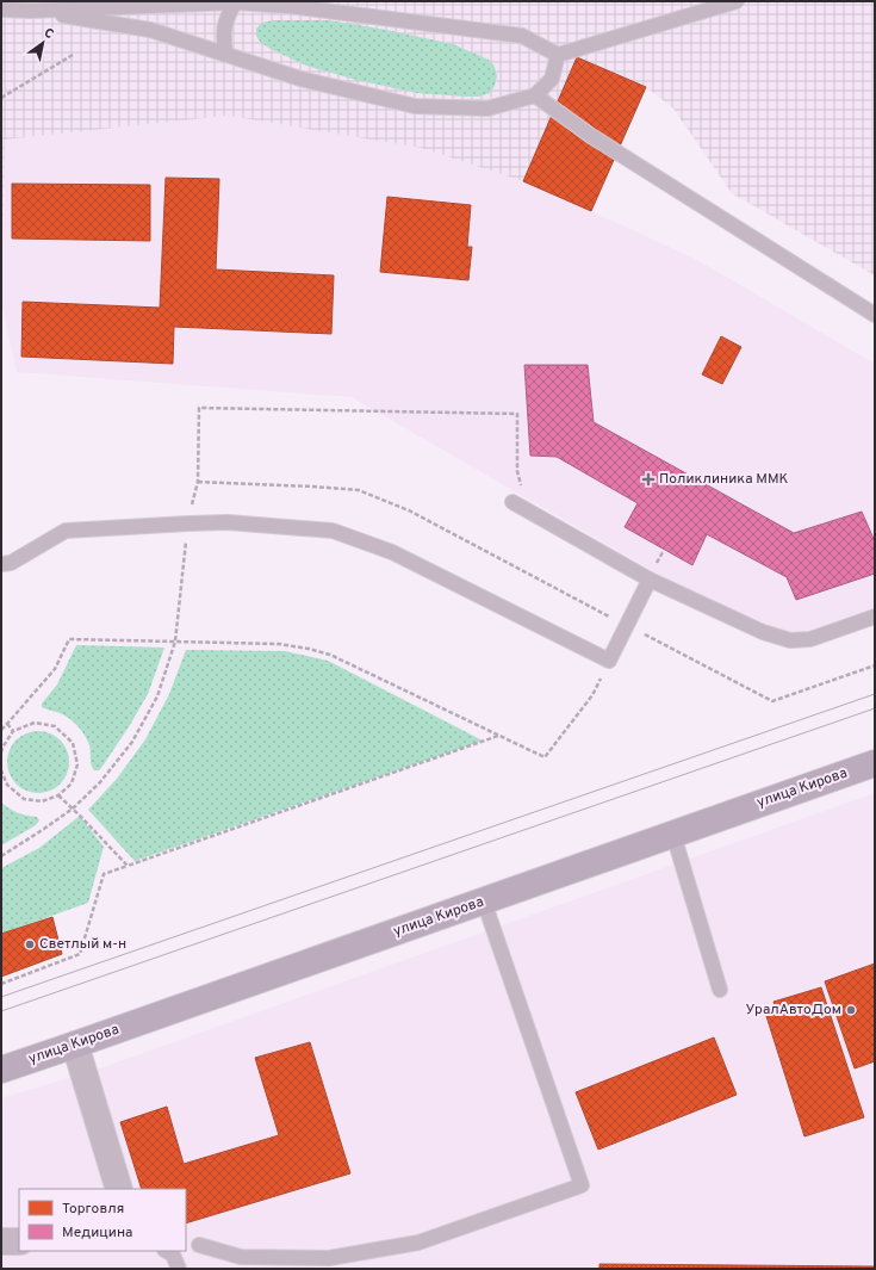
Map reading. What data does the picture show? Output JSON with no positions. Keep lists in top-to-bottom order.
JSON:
{
  "streets": {
    "main road": ["улица Кирова"]
  },
  "places": {
    "health": ["Поликлиника ММК"],
    "other": ["Светлый м-н", "УралАвтоДом"]
  },
  "legend": ["Торговля", "Медицина"],
  "north": "top right"
}
